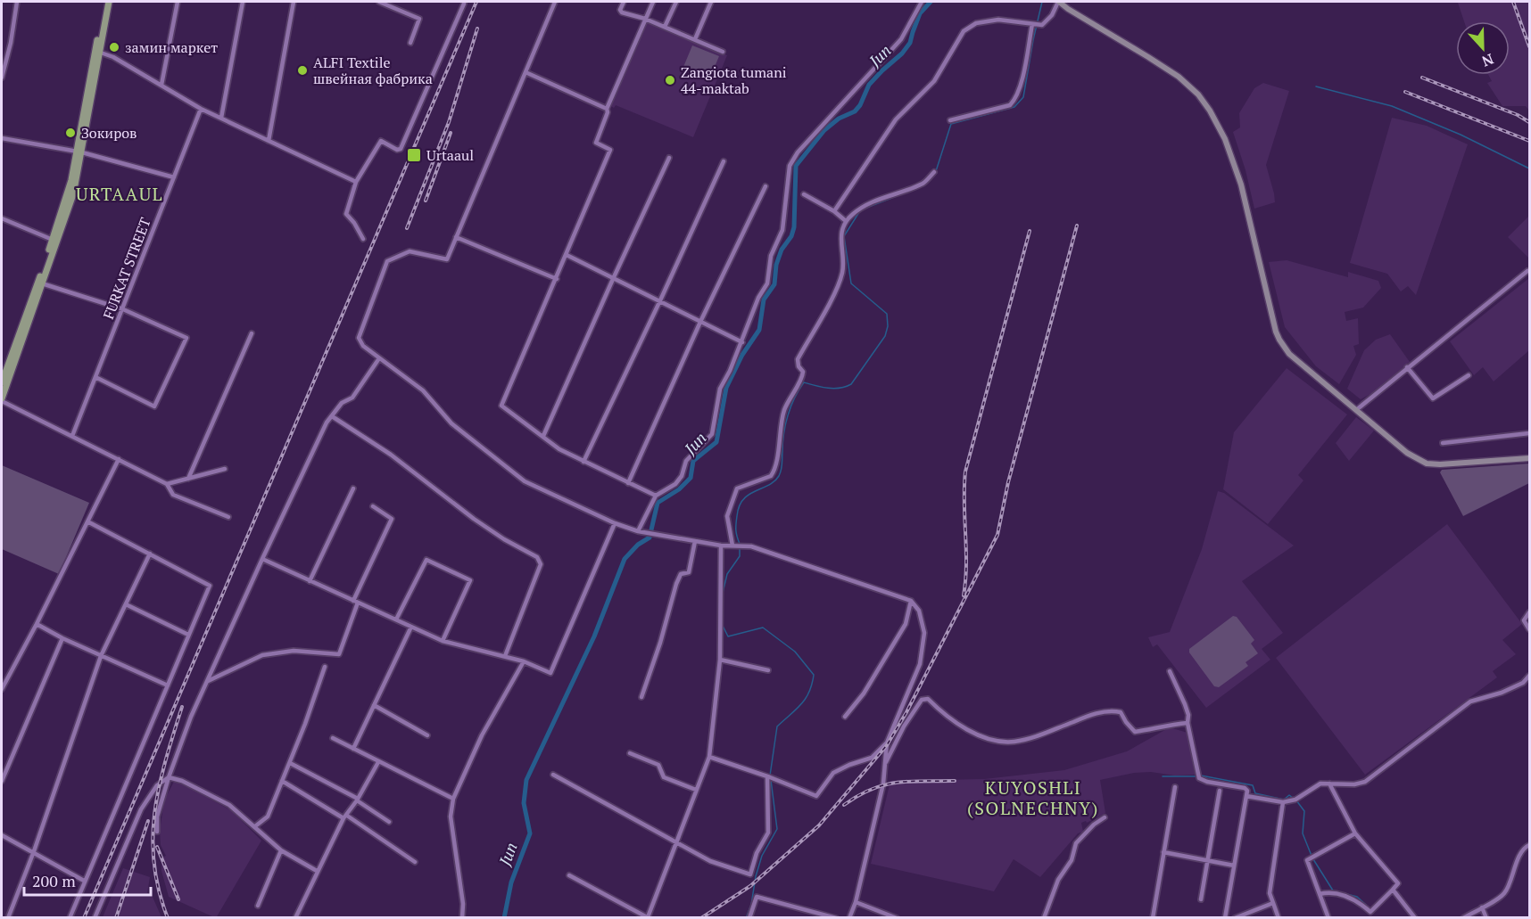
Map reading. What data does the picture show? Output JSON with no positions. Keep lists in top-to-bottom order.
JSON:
{
  "streets": {
    "street": ["FURKAT STREET"]
  },
  "districts": ["URTAAUL", "KUYOSHLI (SOLNECHNY)"],
  "water": ["Jun"],
  "places": {
    "other": [
      "замин маркет",
      "ALFI Textile швейная фабрика",
      "Zangiota tumani 44-maktab",
      "Зокиров"
    ],
    "transit": ["Urtaaul"]
  },
  "scale_bar": "200 m",
  "north": "bottom"
}
